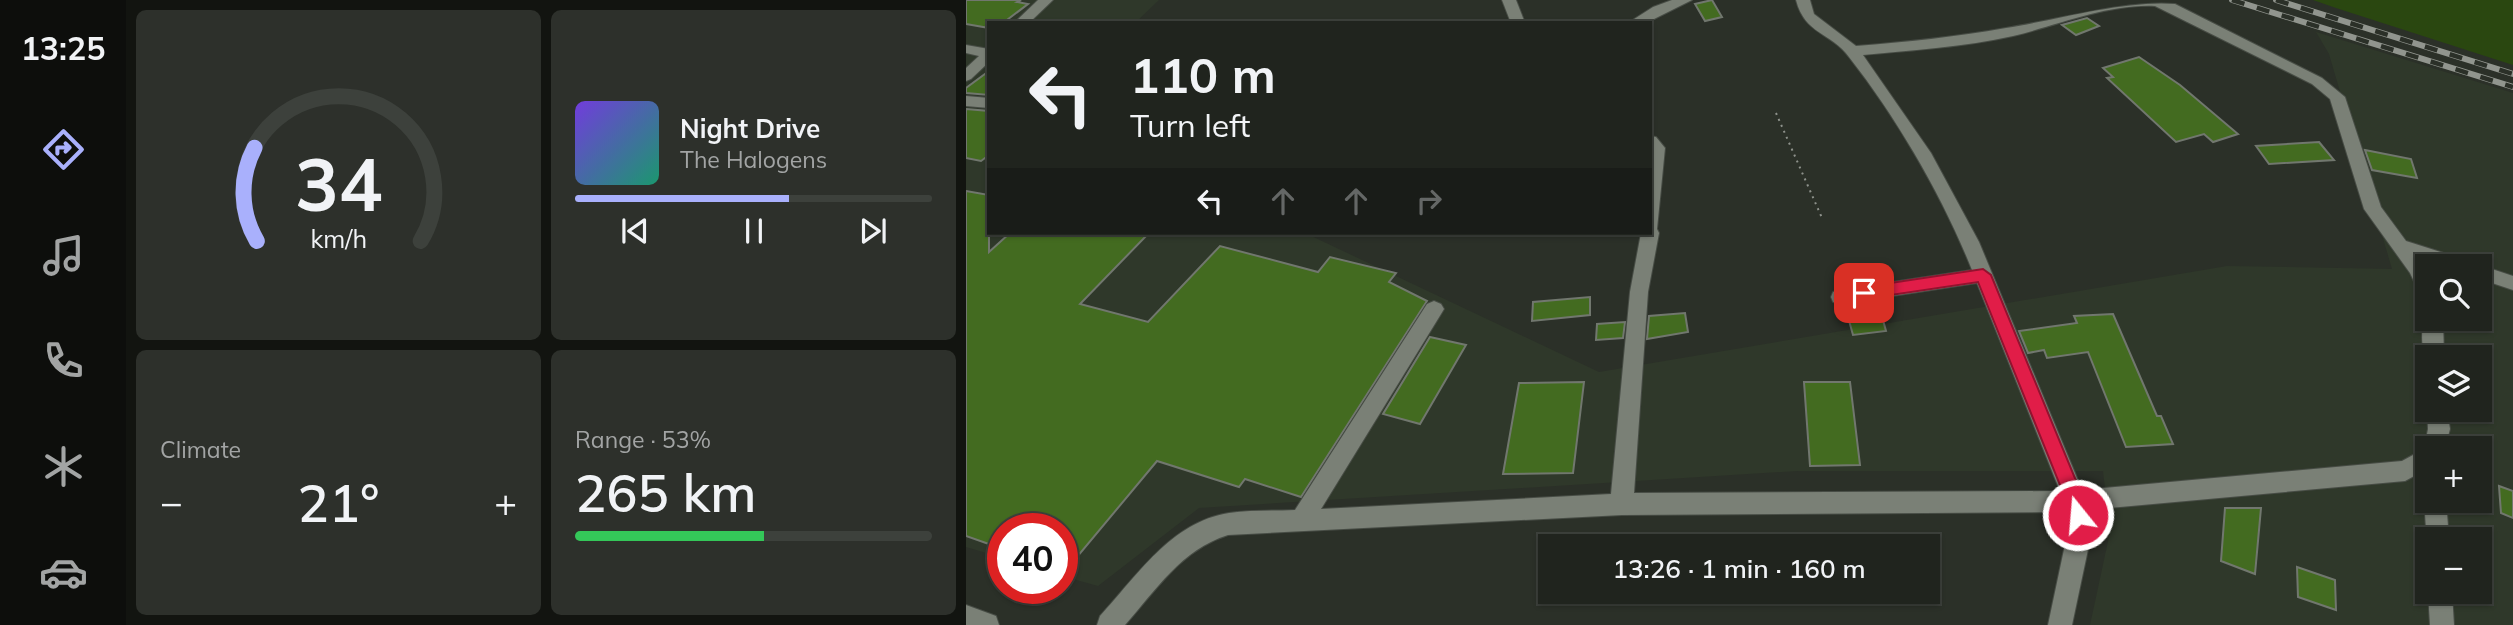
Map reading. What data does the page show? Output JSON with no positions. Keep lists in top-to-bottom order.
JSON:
{
  "page": {
    "tabs": "13:25",
    "turn": ["110 m", "Turn left"],
    "song": ["Night Drive", "The Halogens"],
    "map_buttons": ["+", "−"],
    "tile": [
      "Climate",
      ["Range · 53%", "265 km"]
    ],
    "heat": ["−", "21°", "+"],
    "limit": "40",
    "trip": "13:26 · 1 min · 160 m",
    "gauge": ["34", "km/h"]
  }
}
